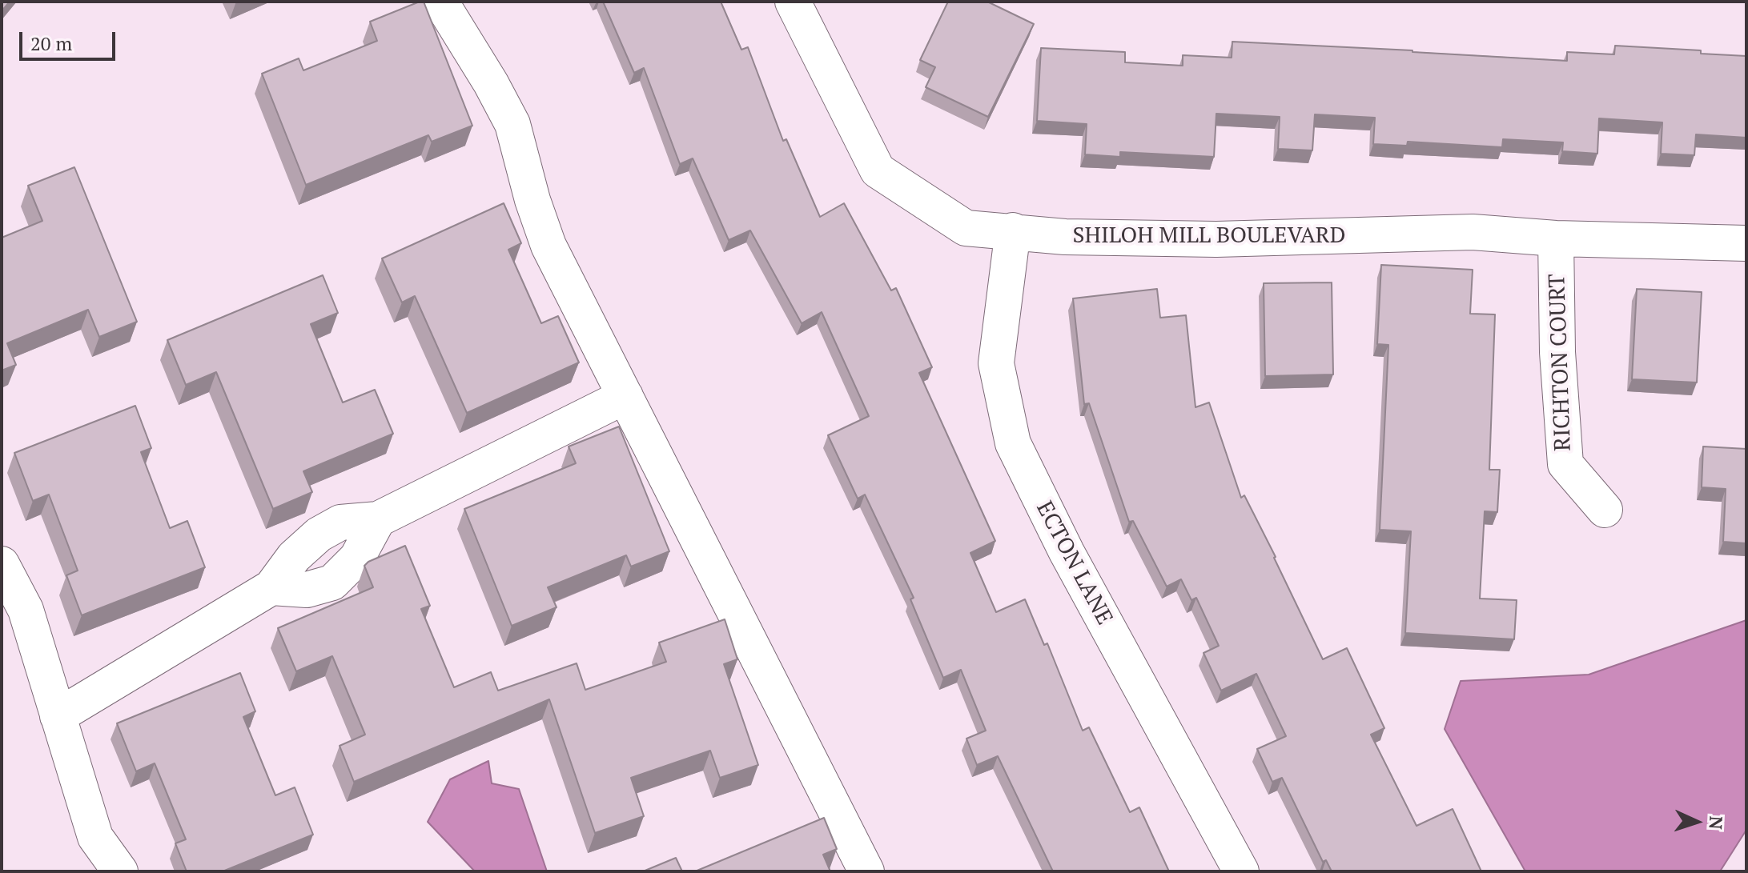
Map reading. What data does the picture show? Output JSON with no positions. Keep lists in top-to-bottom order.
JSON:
{
  "streets": {
    "street": ["SHILOH MILL BOULEVARD", "RICHTON COURT", "ECTON LANE"]
  },
  "crossings": [
    ["SHILOH MILL BOULEVARD", "RICHTON COURT"],
    ["SHILOH MILL BOULEVARD", "ECTON LANE"]
  ],
  "scale_bar": "20 m",
  "north": "right"
}
